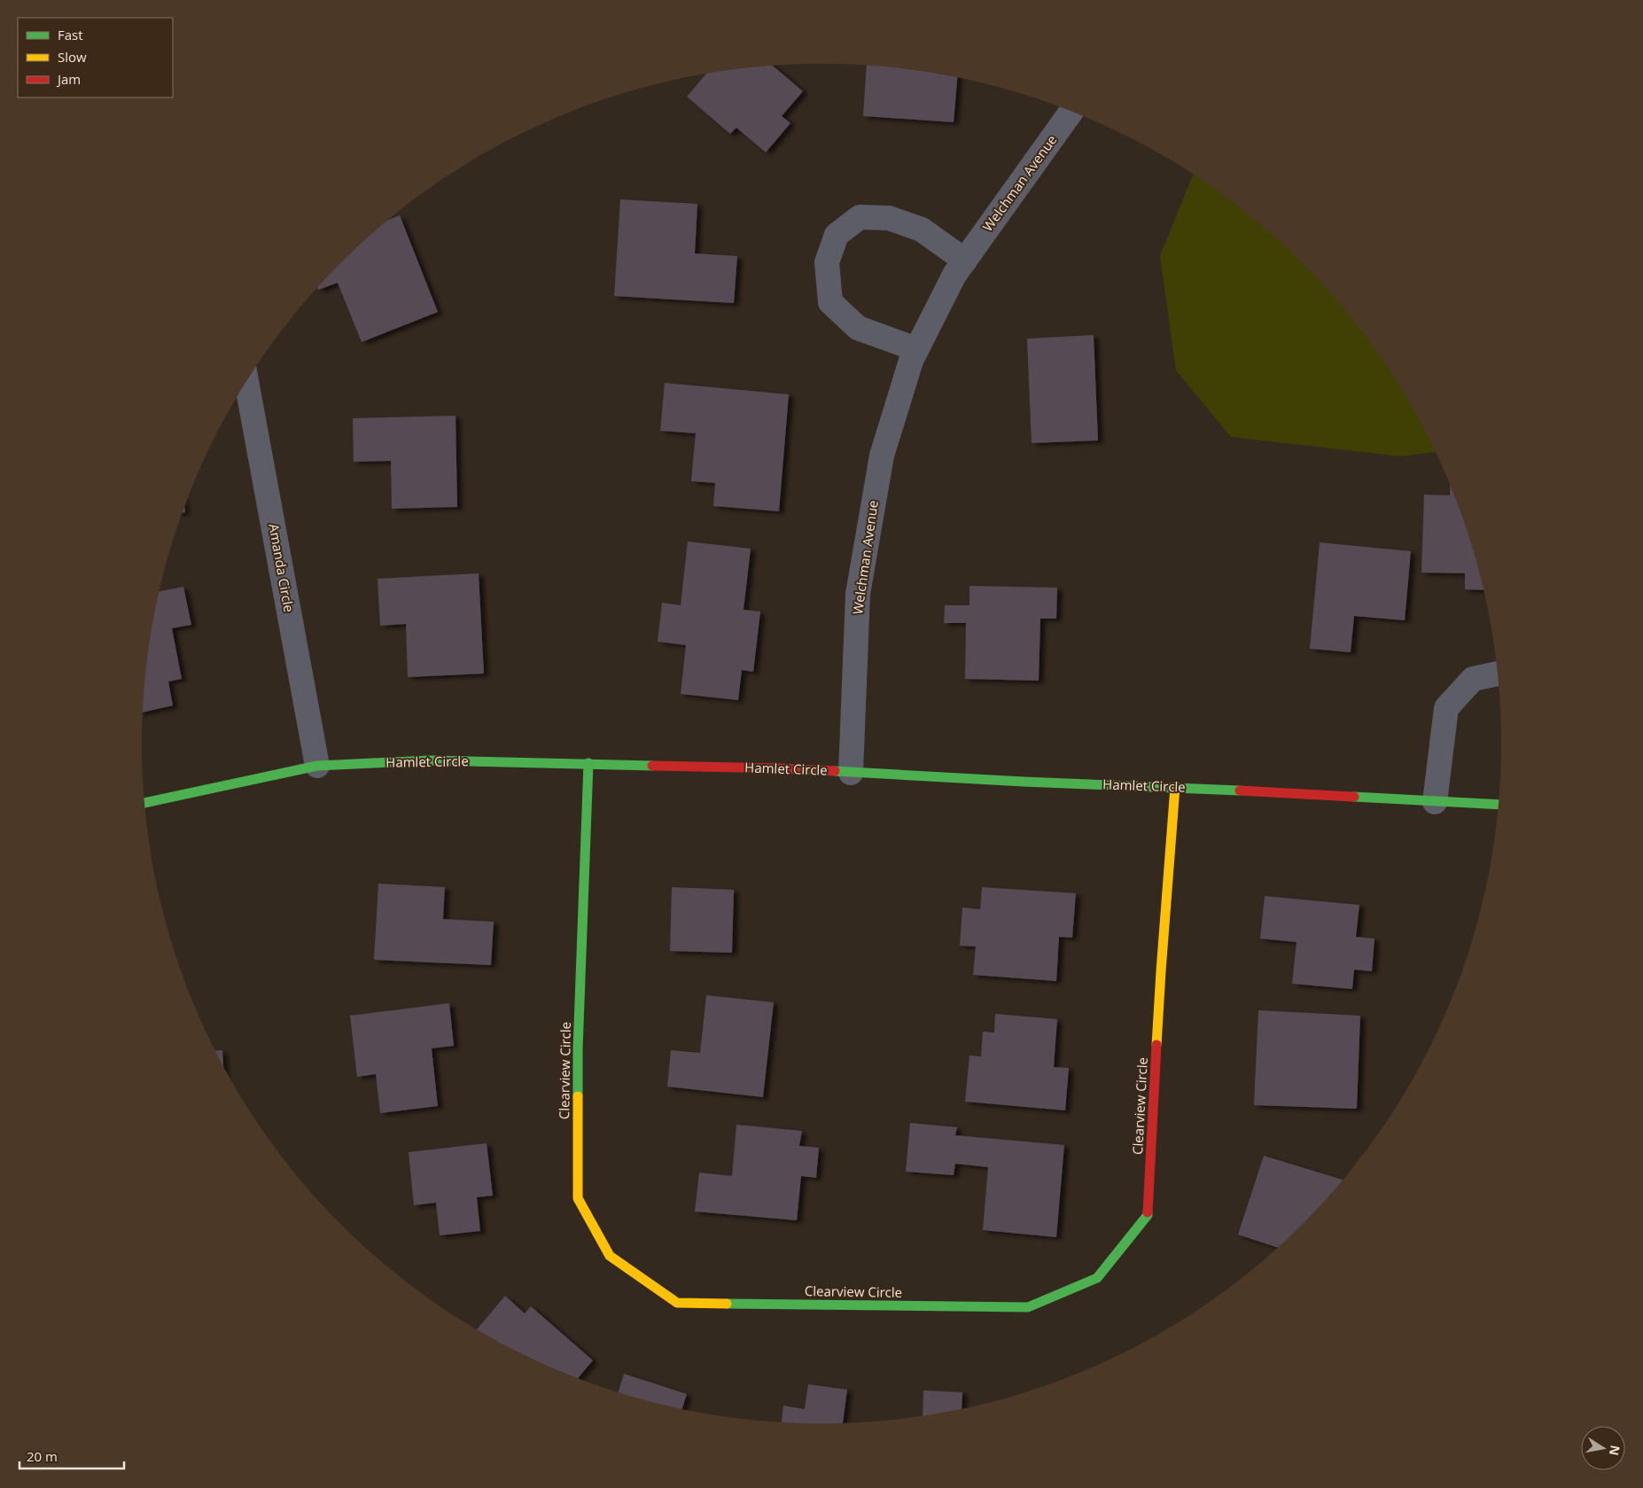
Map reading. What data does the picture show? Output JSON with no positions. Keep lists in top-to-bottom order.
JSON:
{
  "streets": {
    "street": [
      "Welchman Avenue",
      "Amanda Circle",
      "Hamlet Circle",
      "Clearview Circle"
    ]
  },
  "crossings": [
    ["Welchman Avenue", "Hamlet Circle"],
    ["Amanda Circle", "Hamlet Circle"],
    ["Hamlet Circle", "Clearview Circle"]
  ],
  "legend": ["Fast", "Slow", "Jam"],
  "scale_bar": "20 m",
  "north": "right"
}
